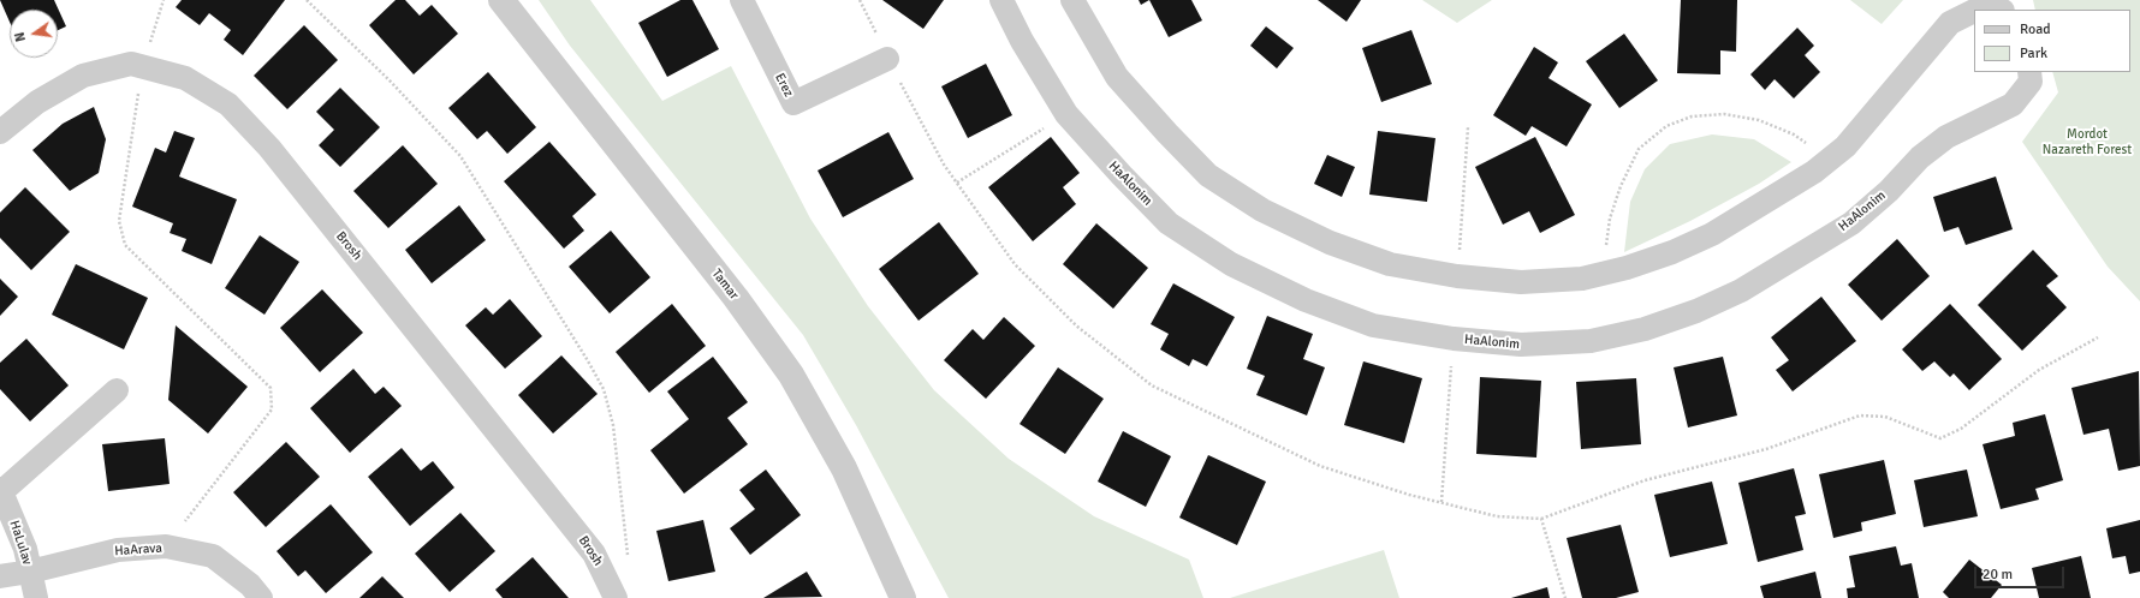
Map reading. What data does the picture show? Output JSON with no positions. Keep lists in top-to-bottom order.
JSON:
{
  "streets": {
    "street": [
      "Erez",
      "HaAlonim",
      "Brosh",
      "Tamar",
      "HaLulav",
      "HaArava"
    ]
  },
  "crossings": [
    ["HaLulav", "HaArava"]
  ],
  "parks": ["Mordot Nazareth Forest"],
  "legend": ["Road", "Park"],
  "scale_bar": "20 m",
  "north": "left"
}
